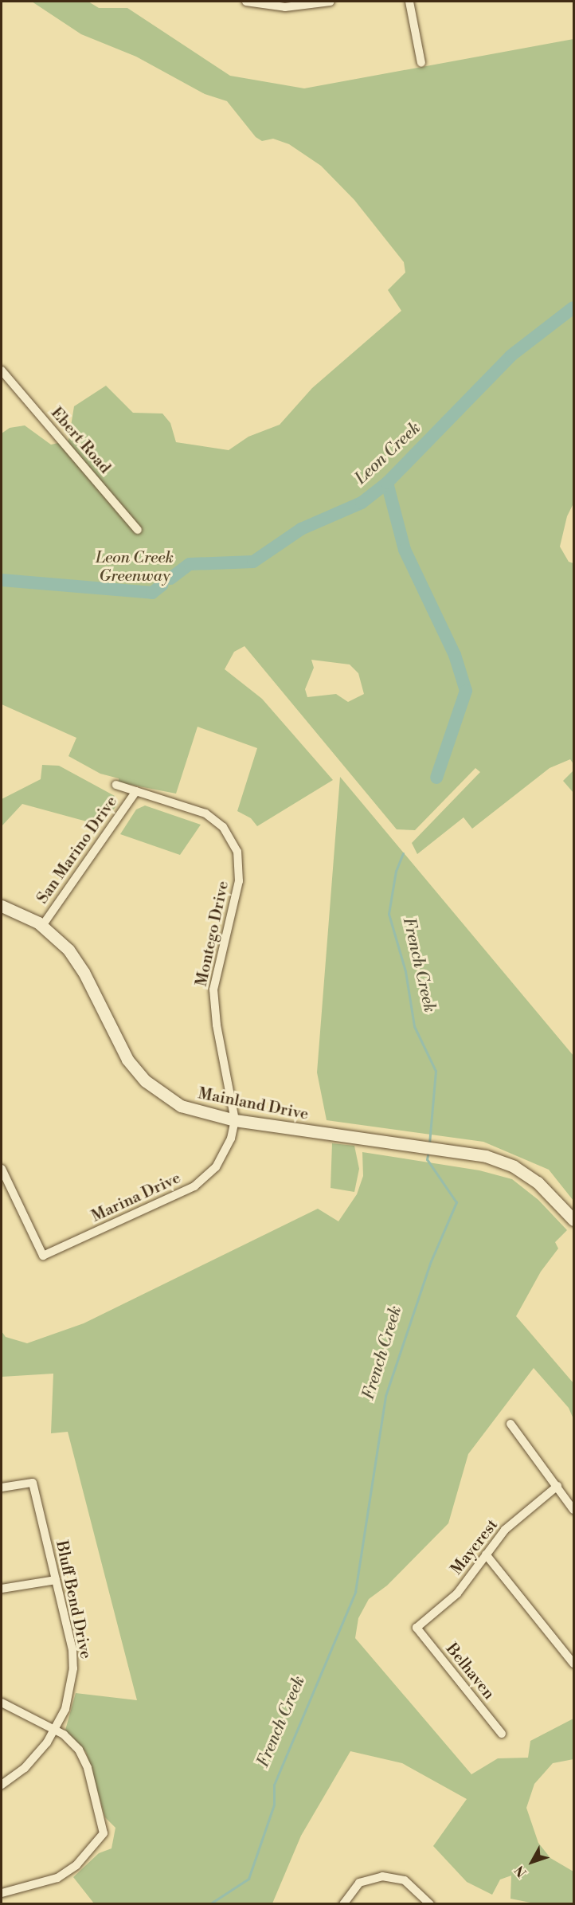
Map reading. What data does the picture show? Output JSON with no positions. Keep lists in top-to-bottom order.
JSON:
{
  "streets": {
    "main road": ["Mainland Drive"],
    "street": [
      "Ebert Road",
      "San Marino Drive",
      "Montego Drive",
      "Marina Drive",
      "Maycrest",
      "Bluff Bend Drive",
      "Belhaven"
    ]
  },
  "crossings": [
    ["San Marino Drive", "Montego Drive"],
    ["San Marino Drive", "Mainland Drive"],
    ["Montego Drive", "Mainland Drive"],
    ["Montego Drive", "Marina Drive"],
    ["Mainland Drive", "Marina Drive"],
    ["Maycrest", "Belhaven"]
  ],
  "water": ["Leon Creek", "French Creek"],
  "parks": ["Leon Creek Greenway"],
  "north": "bottom left"
}
